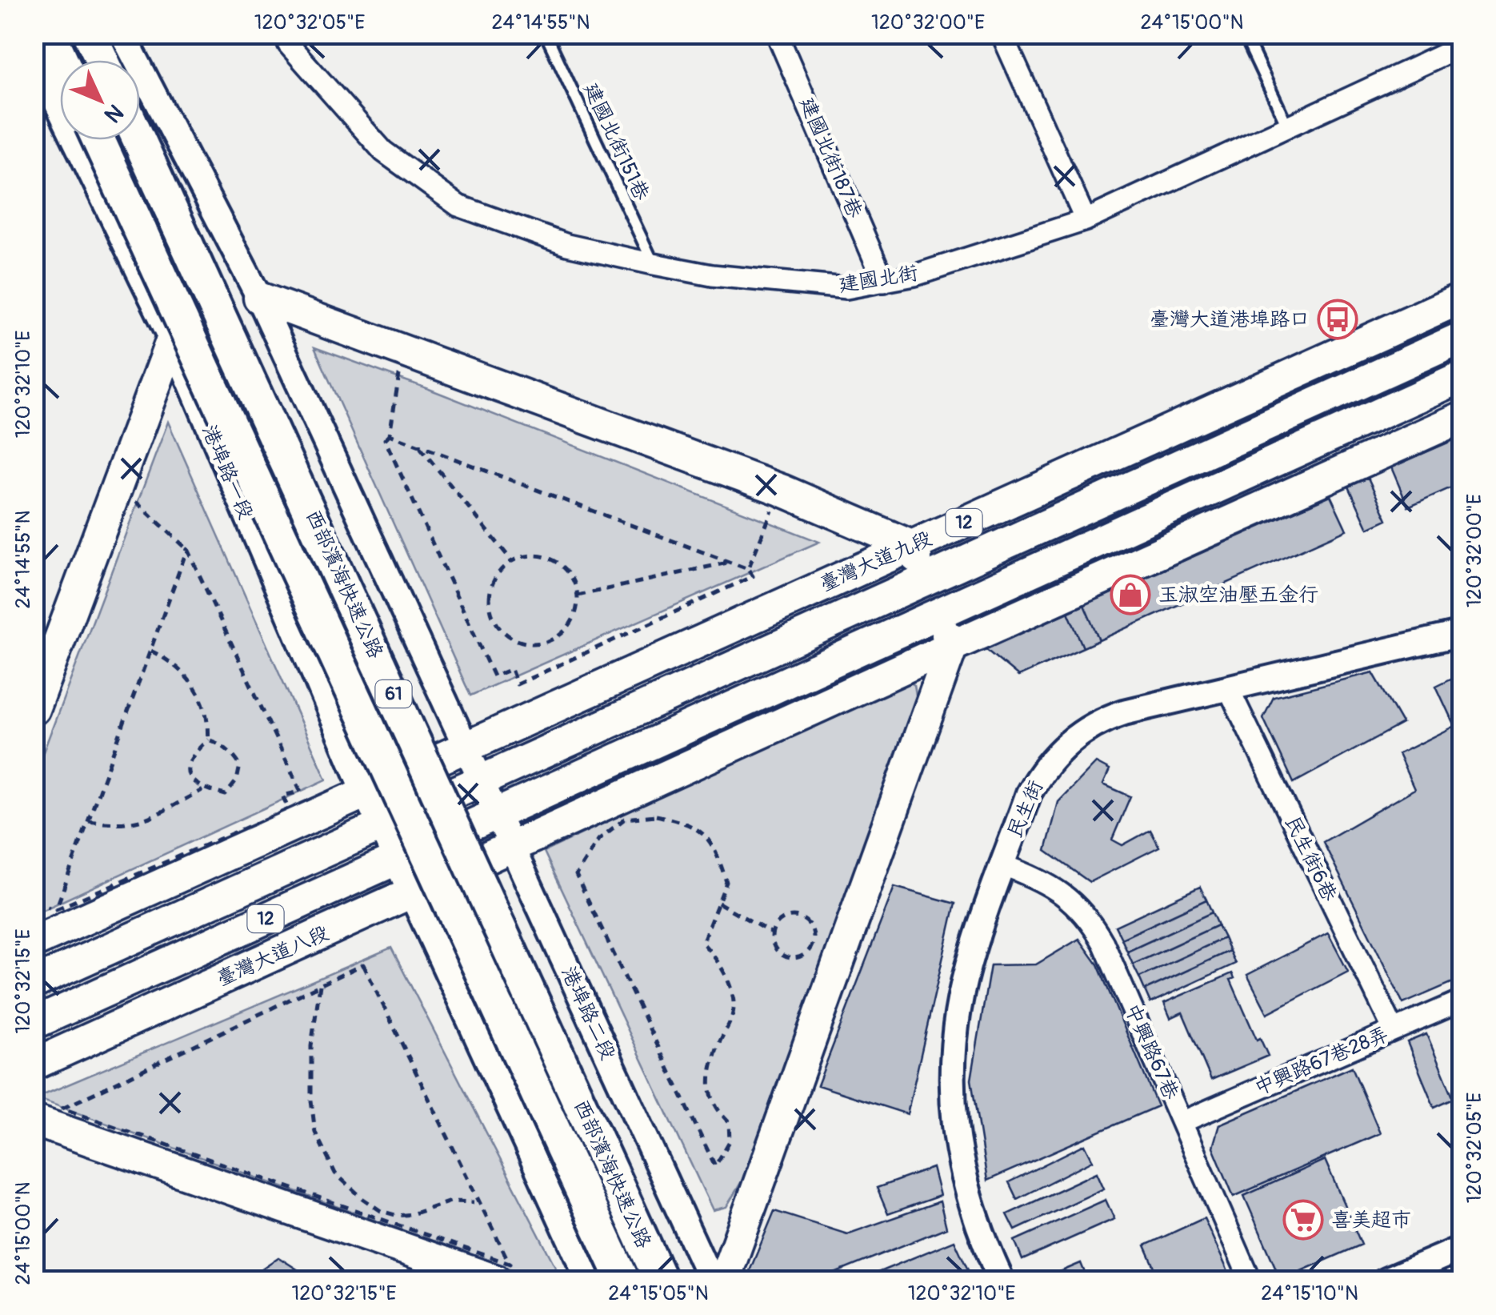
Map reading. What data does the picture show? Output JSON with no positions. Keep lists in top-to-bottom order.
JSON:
{
  "streets": {
    "highway": ["西部濱海快速公路", "61"],
    "main road": ["12", "臺灣大道九段", "臺灣大道八段"],
    "street": [
      "建國北街187巷",
      "建國北街",
      "港埠路一段",
      "民生街",
      "民生街6巷",
      "港埠路二段",
      "中興路67巷",
      "中興路67巷28弄"
    ],
    "lane": ["建國北街151巷"]
  },
  "crossings": [
    ["建國北街151巷", "建國北街"],
    ["建國北街187巷", "建國北街"],
    ["港埠路一段", "12"],
    ["港埠路一段", "臺灣大道八段"],
    ["12", "臺灣大道九段"],
    ["12", "臺灣大道八段"],
    ["12", "港埠路二段"],
    ["臺灣大道九段", "港埠路二段"],
    ["民生街", "民生街6巷"],
    ["民生街", "中興路67巷"],
    ["民生街6巷", "中興路67巷28弄"],
    ["臺灣大道八段", "港埠路二段"],
    ["中興路67巷", "中興路67巷28弄"]
  ],
  "places": {
    "bus stop": ["臺灣大道港埠路口"],
    "shop": ["玉淑空油壓五金行"],
    "supermarket": ["喜美超市"]
  },
  "north": "bottom right",
  "coordinates": [
    "120°32'05\"E",
    "24°14'55\"N",
    "120°32'00\"E",
    "24°15'00\"N",
    "120°32'10\"E",
    "120°32'15\"E",
    "24°15'05\"N",
    "24°15'10\"N"
  ]
}
